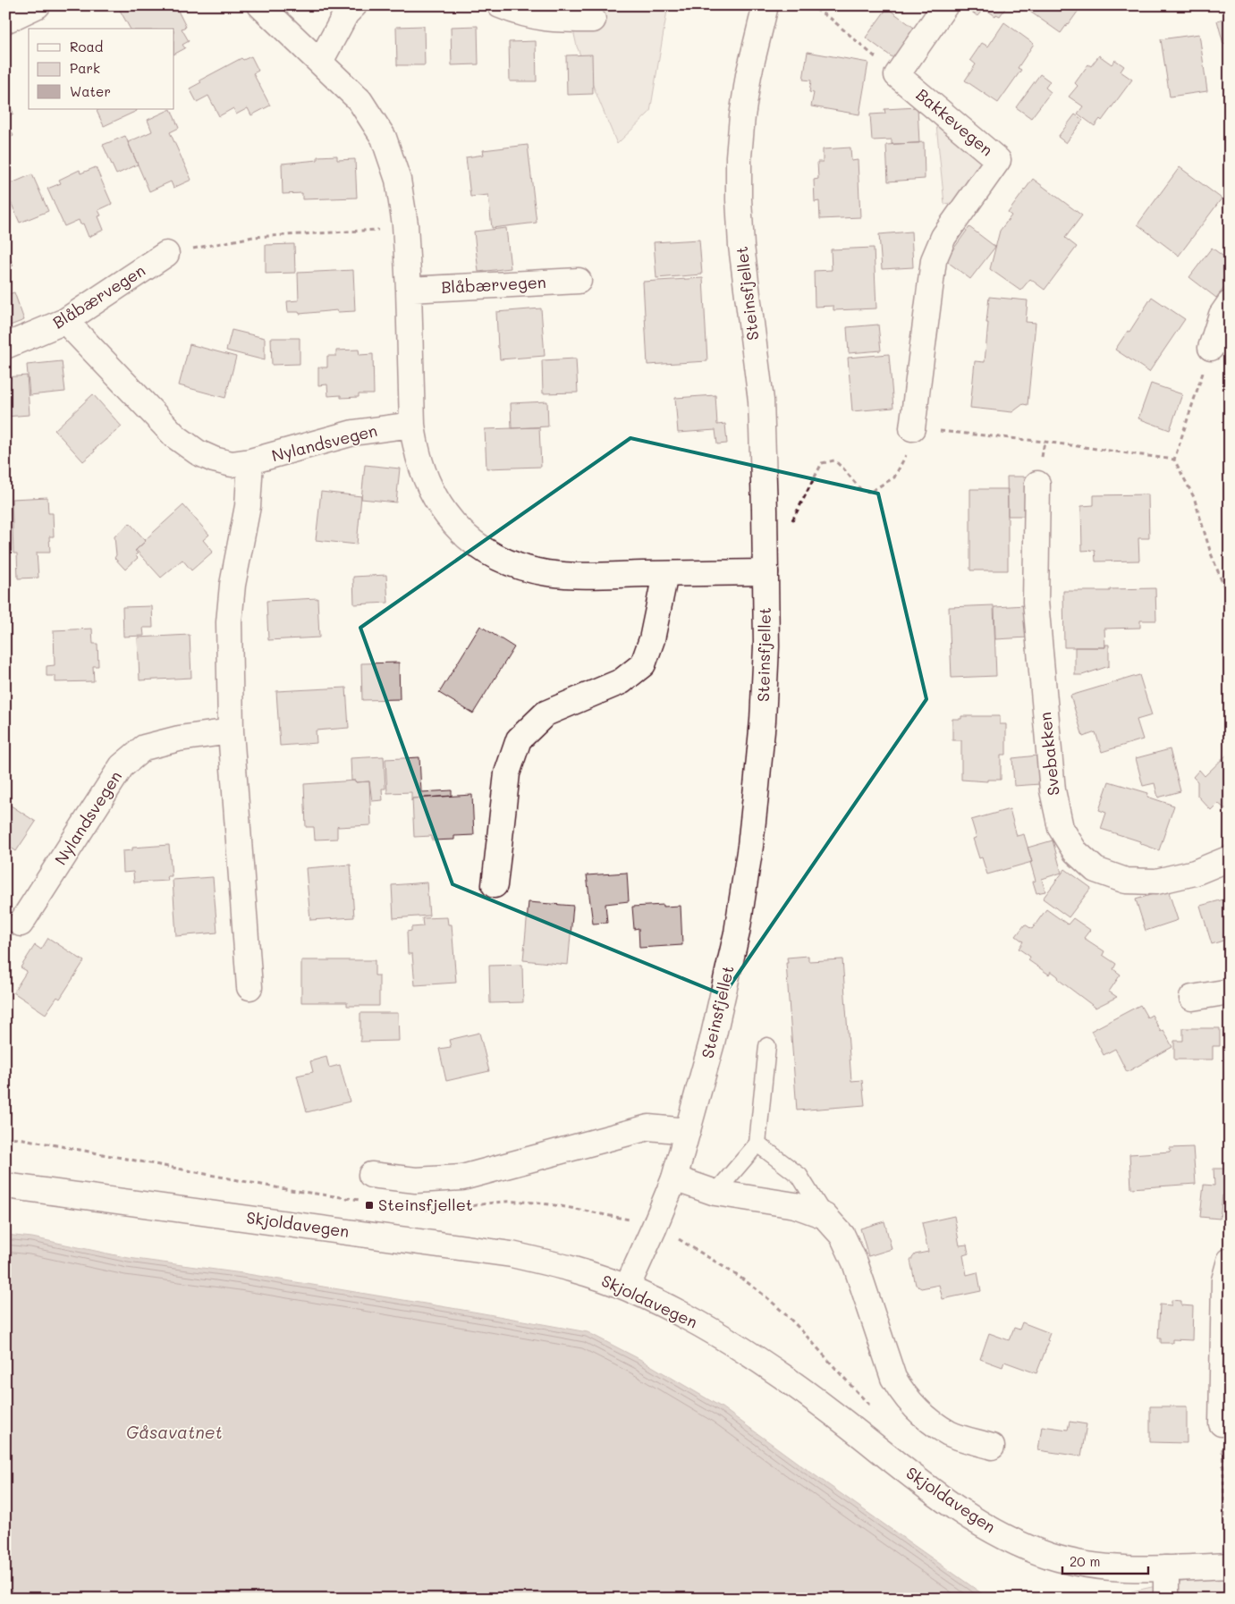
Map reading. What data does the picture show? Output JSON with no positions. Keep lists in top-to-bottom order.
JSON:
{
  "streets": {
    "street": [
      "Bakkevegen",
      "Blåbærvegen",
      "Steinsfjellet",
      "Nylandsvegen",
      "Svebakken",
      "Skjoldavegen"
    ]
  },
  "crossings": [
    ["Blåbærvegen", "Nylandsvegen"],
    ["Steinsfjellet", "Skjoldavegen"]
  ],
  "water": ["Gåsavatnet"],
  "places": {
    "transit": ["Steinsfjellet"]
  },
  "legend": ["Road", "Park", "Water"],
  "scale_bar": "20 m"
}
